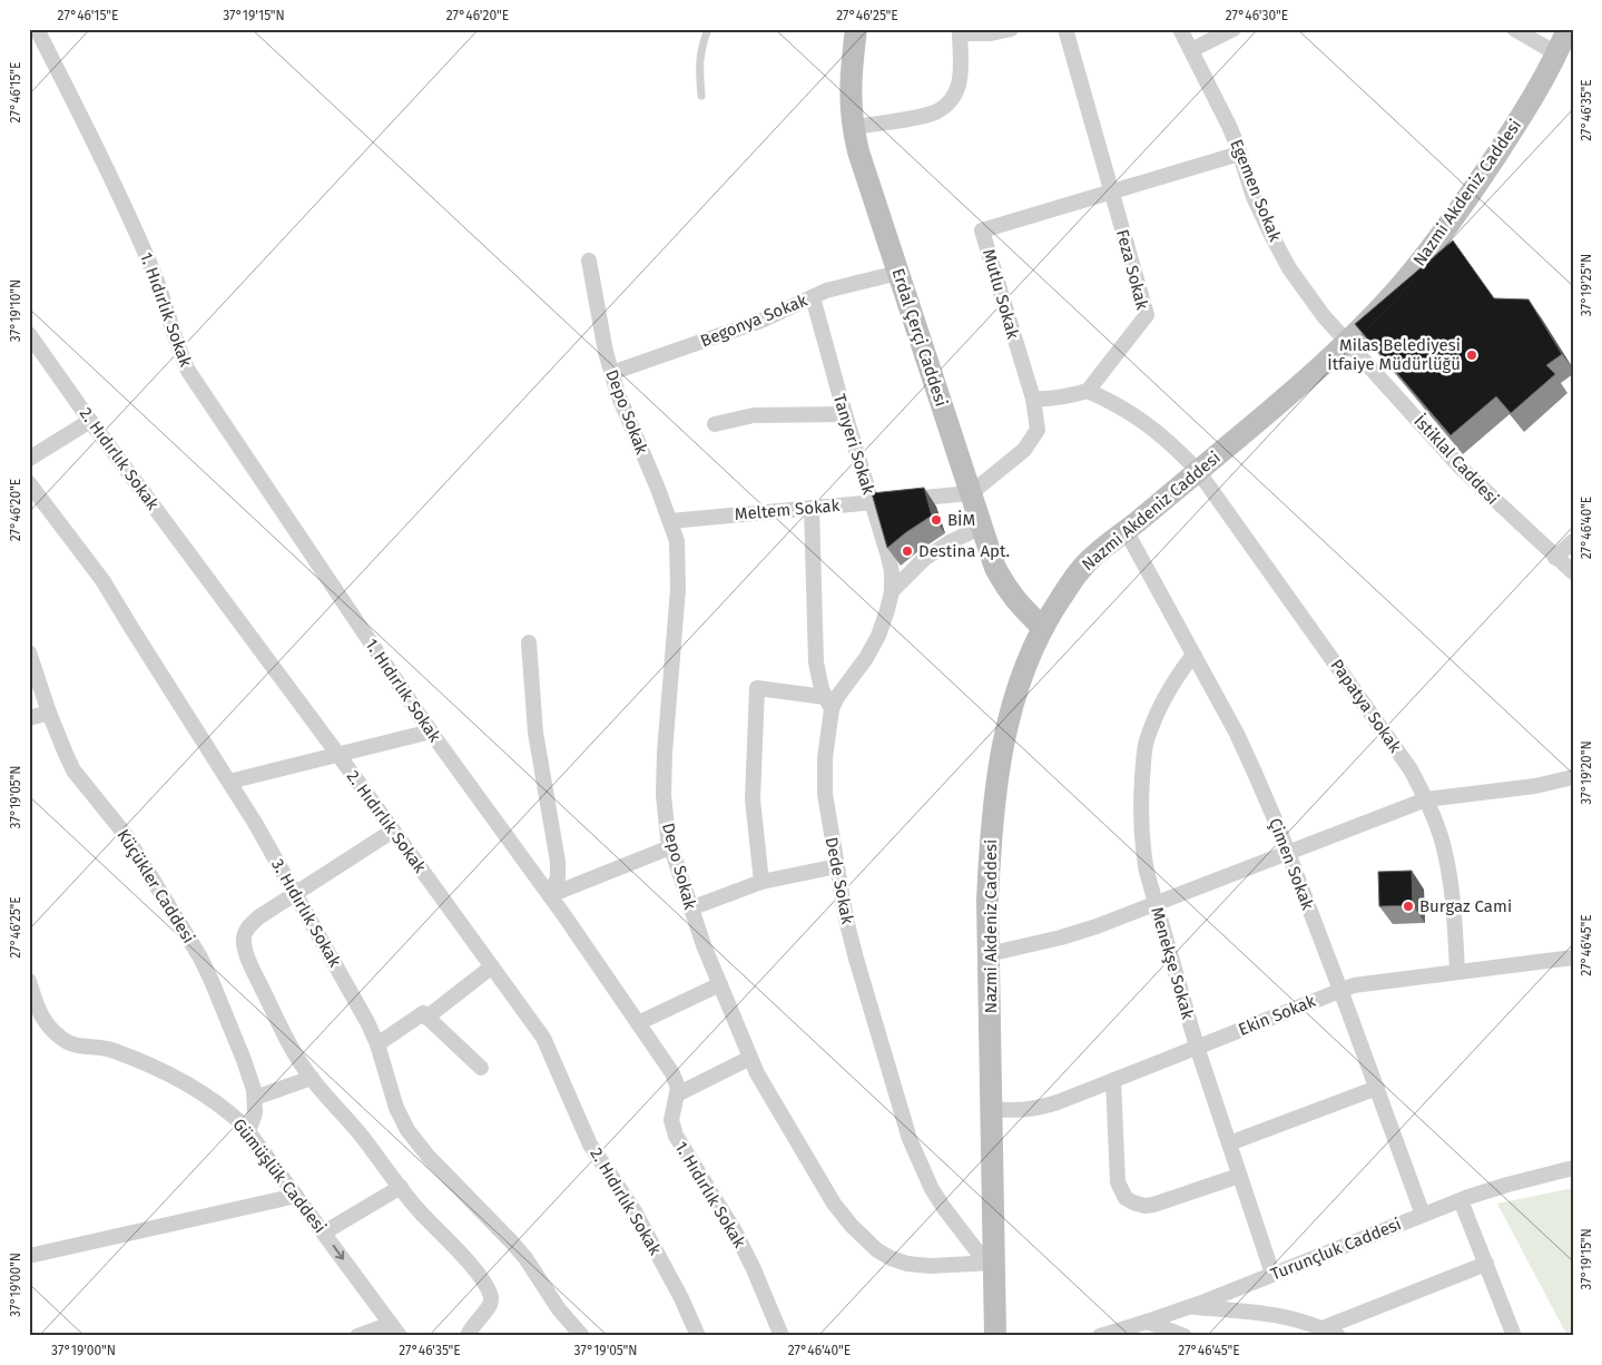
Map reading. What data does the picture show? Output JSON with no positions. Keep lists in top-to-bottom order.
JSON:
{
  "streets": {
    "street": [
      "Egemen Sokak",
      "Nazmi Akdeniz Caddesi",
      "Feza Sokak",
      "Mutlu Sokak",
      "1. Hıdırlık Sokak",
      "Begonya Sokak",
      "Erdal Çerçi Caddesi",
      "Depo Sokak",
      "Tanyeri Sokak",
      "2. Hıdırlık Sokak",
      "İstiklal Caddesi",
      "Meltem Sokak",
      "Papatya Sokak",
      "Çimen Sokak",
      "Dede Sokak",
      "Küçükler Caddesi",
      "3. Hıdırlık Sokak",
      "Menekşe Sokak",
      "Ekin Sokak",
      "Gümüşlük Caddesi",
      "Turunçluk Caddesi"
    ]
  },
  "crossings": [
    ["Egemen Sokak", "Nazmi Akdeniz Caddesi"],
    ["Egemen Sokak", "Mutlu Sokak"],
    ["Egemen Sokak", "İstiklal Caddesi"],
    ["Nazmi Akdeniz Caddesi", "Erdal Çerçi Caddesi"],
    ["Nazmi Akdeniz Caddesi", "Depo Sokak"],
    ["Nazmi Akdeniz Caddesi", "İstiklal Caddesi"],
    ["Nazmi Akdeniz Caddesi", "Papatya Sokak"],
    ["Nazmi Akdeniz Caddesi", "Çimen Sokak"],
    ["Nazmi Akdeniz Caddesi", "Dede Sokak"],
    ["Nazmi Akdeniz Caddesi", "Ekin Sokak"],
    ["Feza Sokak", "Mutlu Sokak"],
    ["Mutlu Sokak", "Erdal Çerçi Caddesi"],
    ["Mutlu Sokak", "Meltem Sokak"],
    ["Begonya Sokak", "Erdal Çerçi Caddesi"],
    ["Begonya Sokak", "Depo Sokak"],
    ["Begonya Sokak", "Tanyeri Sokak"],
    ["Erdal Çerçi Caddesi", "Meltem Sokak"],
    ["Erdal Çerçi Caddesi", "Dede Sokak"],
    ["Depo Sokak", "Meltem Sokak"],
    ["Depo Sokak", "Dede Sokak"],
    ["Tanyeri Sokak", "Meltem Sokak"],
    ["Tanyeri Sokak", "Dede Sokak"],
    ["Papatya Sokak", "Ekin Sokak"],
    ["Çimen Sokak", "Menekşe Sokak"],
    ["Çimen Sokak", "Ekin Sokak"],
    ["Çimen Sokak", "Turunçluk Caddesi"],
    ["Küçükler Caddesi", "Gümüşlük Caddesi"],
    ["Menekşe Sokak", "Ekin Sokak"],
    ["Menekşe Sokak", "Turunçluk Caddesi"]
  ],
  "places": [
    "Milas Belediyesi İtfaiye Müdürlüğü",
    "BİM",
    "Destina Apt.",
    "Burgaz Cami"
  ],
  "coordinates": [
    "27°46'15\"E",
    "37°19'15\"N",
    "27°46'20\"E",
    "27°46'25\"E",
    "27°46'30\"E",
    "27°46'35\"E",
    "37°19'25\"N",
    "37°19'10\"N",
    "27°46'40\"E",
    "37°19'20\"N",
    "37°19'05\"N",
    "27°46'45\"E",
    "37°19'00\"N"
  ]
}
